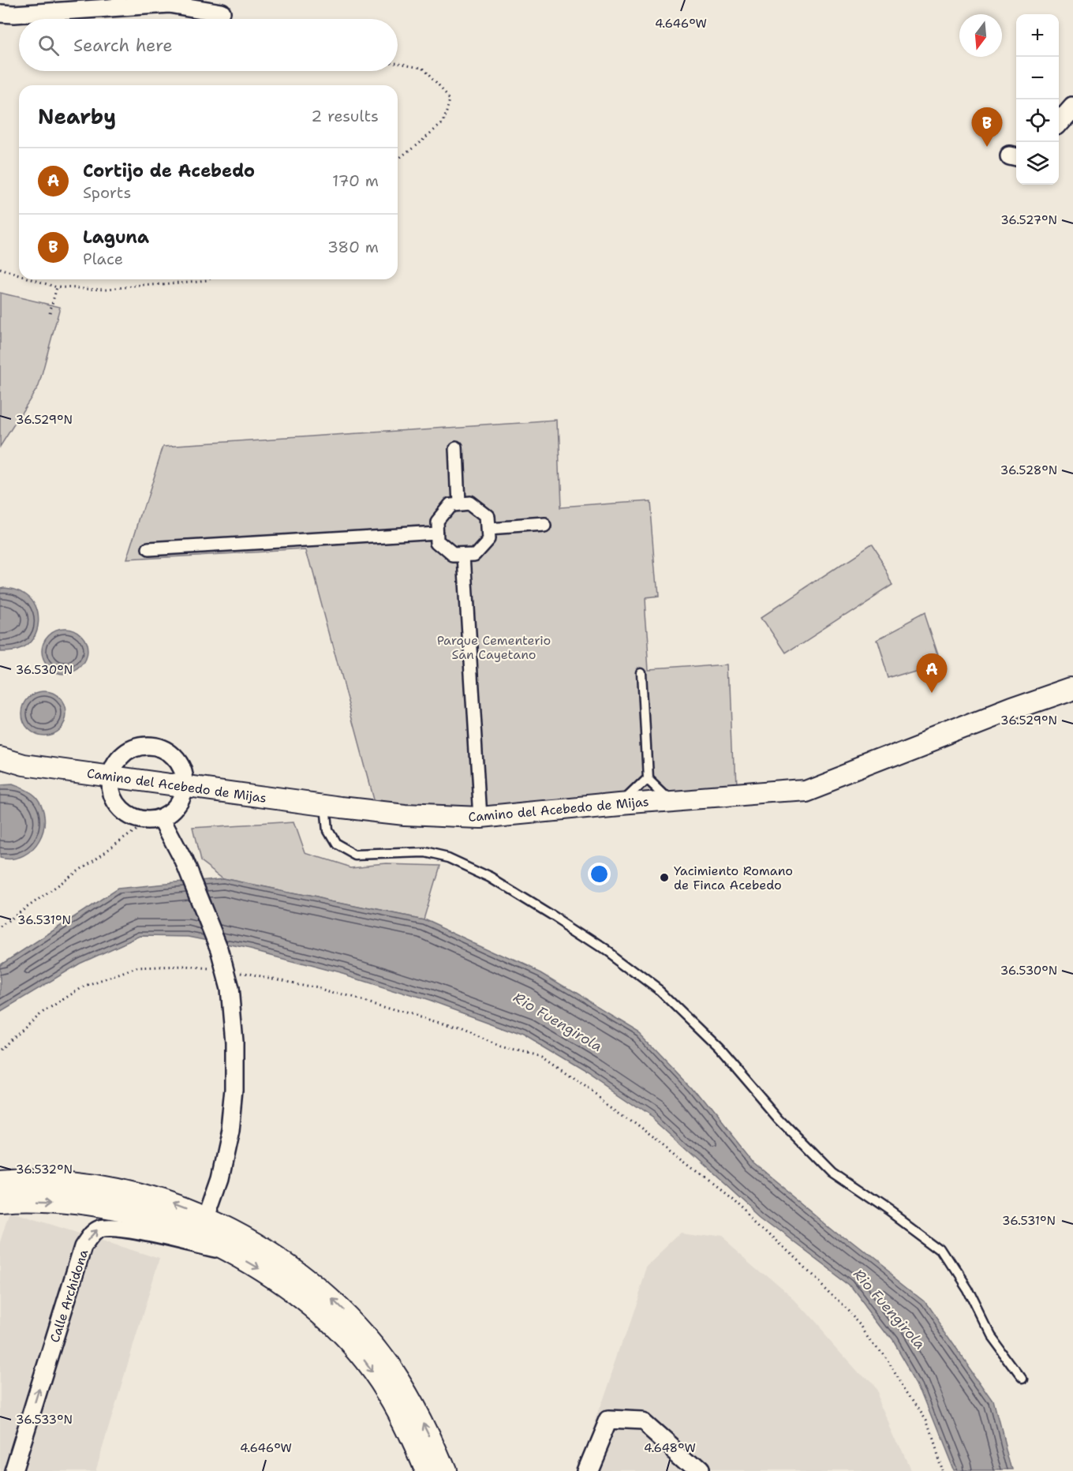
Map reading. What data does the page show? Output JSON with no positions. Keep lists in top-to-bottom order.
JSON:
{
  "streets": {
    "street": ["Camino del Acebedo de Mijas", "Calle Archidona"]
  },
  "water": ["Rio Fuengirola"],
  "parks": ["Parque Cementerio San Cayetano"],
  "places": ["Yacimiento Romano de Finca Acebedo"],
  "north": "bottom",
  "page": {
    "map_buttons": ["+", "−"],
    "search": "Search here",
    "heading": ["Nearby", "2 results"],
    "pins": ["B", "A"],
    "list": [
      {
        "mark": "A",
        "name": "Cortijo de Acebedo",
        "note": "Sports",
        "value": "170 m"
      },
      {
        "mark": "B",
        "name": "Laguna",
        "note": "Place",
        "value": "380 m"
      }
    ]
  },
  "coordinates": [
    "4.646°W",
    "36.527°N",
    "36.529°N",
    "36.528°N",
    "36.530°N",
    "36.531°N",
    "36.532°N",
    "36.533°N",
    "4.648°W"
  ]
}
